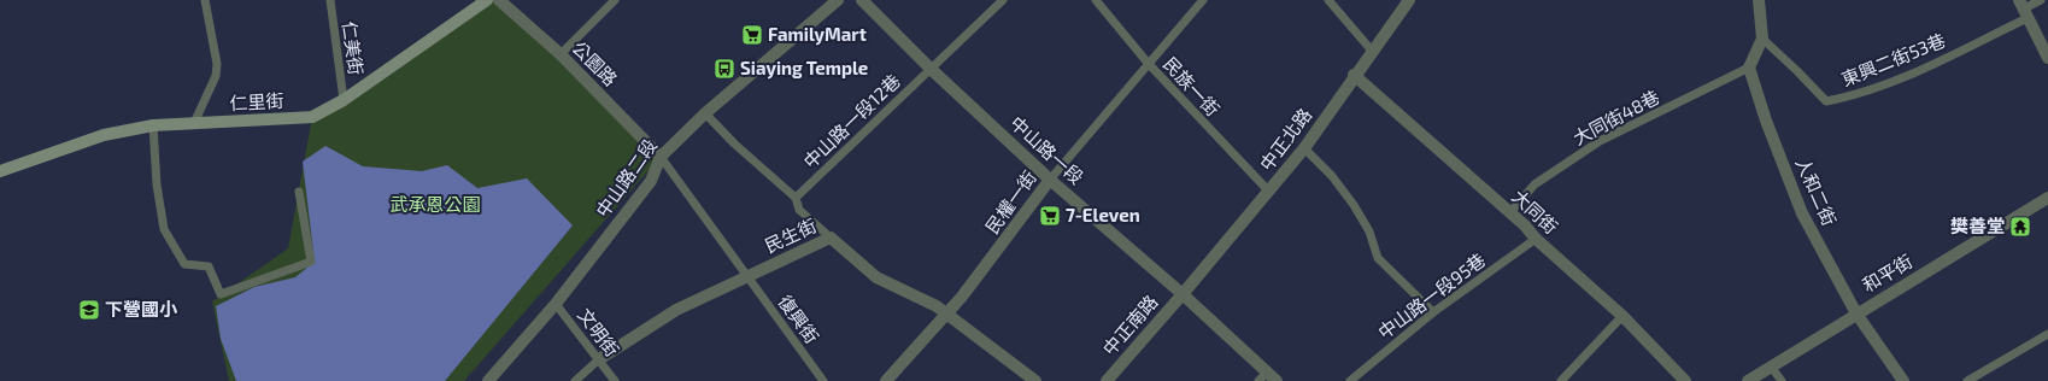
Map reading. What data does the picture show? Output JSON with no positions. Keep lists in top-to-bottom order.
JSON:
{
  "streets": {
    "street": [
      "公園路",
      "仁里街",
      "中正北路",
      "中山路一段",
      "中山路二段",
      "人和二街",
      "民權一街",
      "大同街",
      "民生街",
      "和平街",
      "中正南路"
    ],
    "lane": [
      "仁美街",
      "東興二街53巷",
      "民族一街",
      "大同街48巷",
      "中山路一段12巷",
      "中山路一段95巷",
      "復興街",
      "文明街"
    ]
  },
  "crossings": [
    ["仁美街", "仁里街"],
    ["公園路", "中山路二段"],
    ["公園路", "復興街"],
    ["民族一街", "中正北路"],
    ["民族一街", "民權一街"],
    ["大同街48巷", "人和二街"],
    ["大同街48巷", "大同街"],
    ["中山路一段12巷", "中山路一段"],
    ["中正北路", "中山路一段"],
    ["中正北路", "大同街"],
    ["中正北路", "中正南路"],
    ["中山路一段", "民權一街"],
    ["中山路一段", "中正南路"],
    ["中山路二段", "復興街"],
    ["中山路二段", "文明街"],
    ["人和二街", "和平街"],
    ["民權一街", "民生街"],
    ["大同街", "中山路一段95巷"],
    ["民生街", "復興街"],
    ["民生街", "文明街"]
  ],
  "parks": ["武承恩公園"],
  "places": {
    "supermarket": ["FamilyMart", "7-Eleven"],
    "bus stop": ["Siaying Temple"],
    "temple": ["樊善堂"],
    "school or university": ["下營國小"]
  }
}
